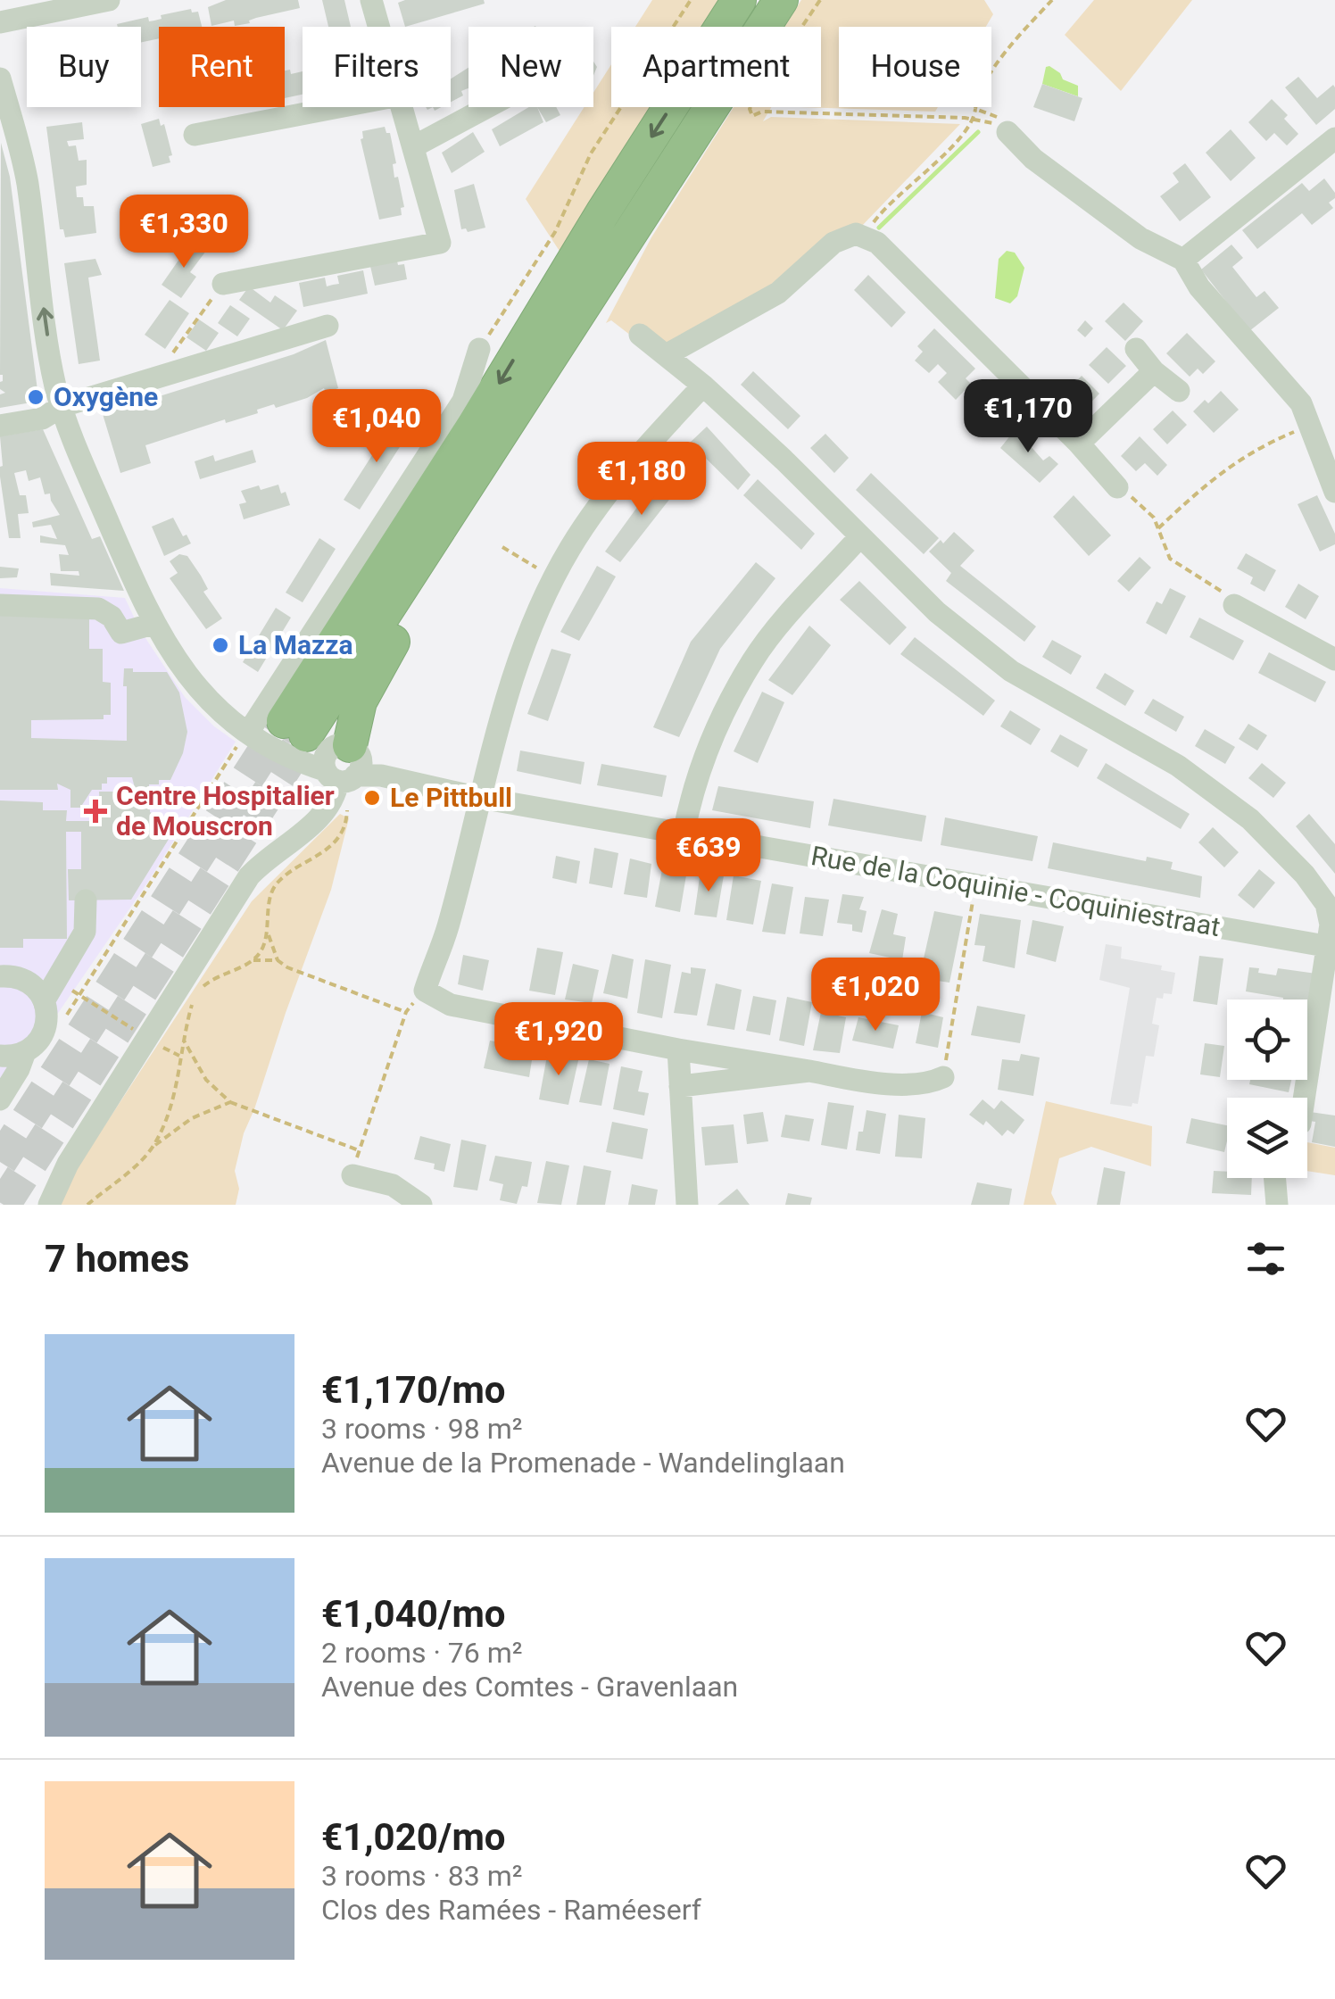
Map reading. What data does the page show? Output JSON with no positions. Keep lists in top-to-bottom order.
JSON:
{
  "streets": {
    "street": ["Rue de la Coquinie - Coquiniestraat"]
  },
  "places": {
    "other": ["Oxygène", "La Mazza", "Le Pittbull"],
    "health": ["Centre Hospitalier de Mouscron"]
  },
  "page": {
    "chip": [
      "Buy",
      "Rent",
      "Filters",
      "New",
      "Apartment",
      "House"
    ],
    "price": [
      "€1,330",
      "€1,170",
      "€1,040",
      "€1,180",
      "€639",
      "€1,020",
      "€1,920"
    ],
    "heading": "7 homes",
    "list": [
      {
        "name": "€1,170/mo",
        "note": "3 rooms · 98 m² · Avenue de la Promenade - Wandelinglaan"
      },
      {
        "name": "€1,040/mo",
        "note": "2 rooms · 76 m² · Avenue des Comtes - Gravenlaan"
      },
      {
        "name": "€1,020/mo",
        "note": "3 rooms · 83 m² · Clos des Ramées - Raméeserf"
      }
    ]
  }
}
